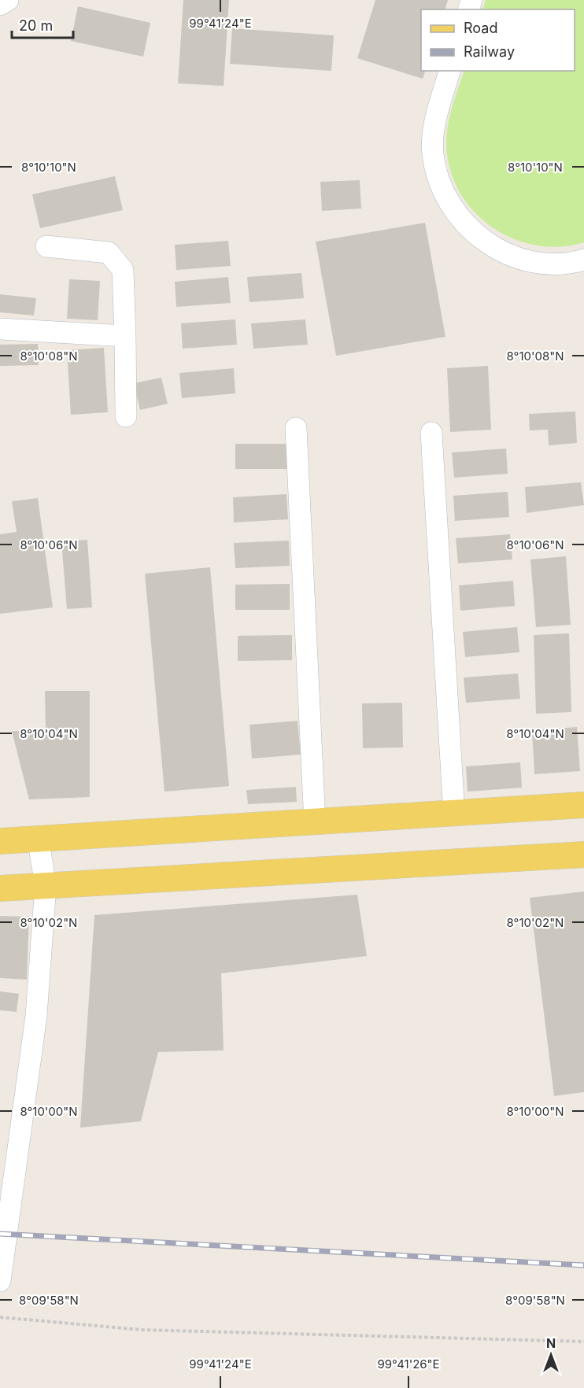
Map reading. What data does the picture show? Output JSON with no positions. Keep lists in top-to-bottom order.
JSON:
{
  "legend": ["Road", "Railway"],
  "scale_bar": "20 m",
  "north": "top",
  "coordinates": [
    "99°41'24\"E",
    "8°10'10\"N",
    "8°10'08\"N",
    "8°10'06\"N",
    "8°10'04\"N",
    "8°10'02\"N",
    "8°10'00\"N",
    "8°09'58\"N",
    "99°41'26\"E"
  ]
}
